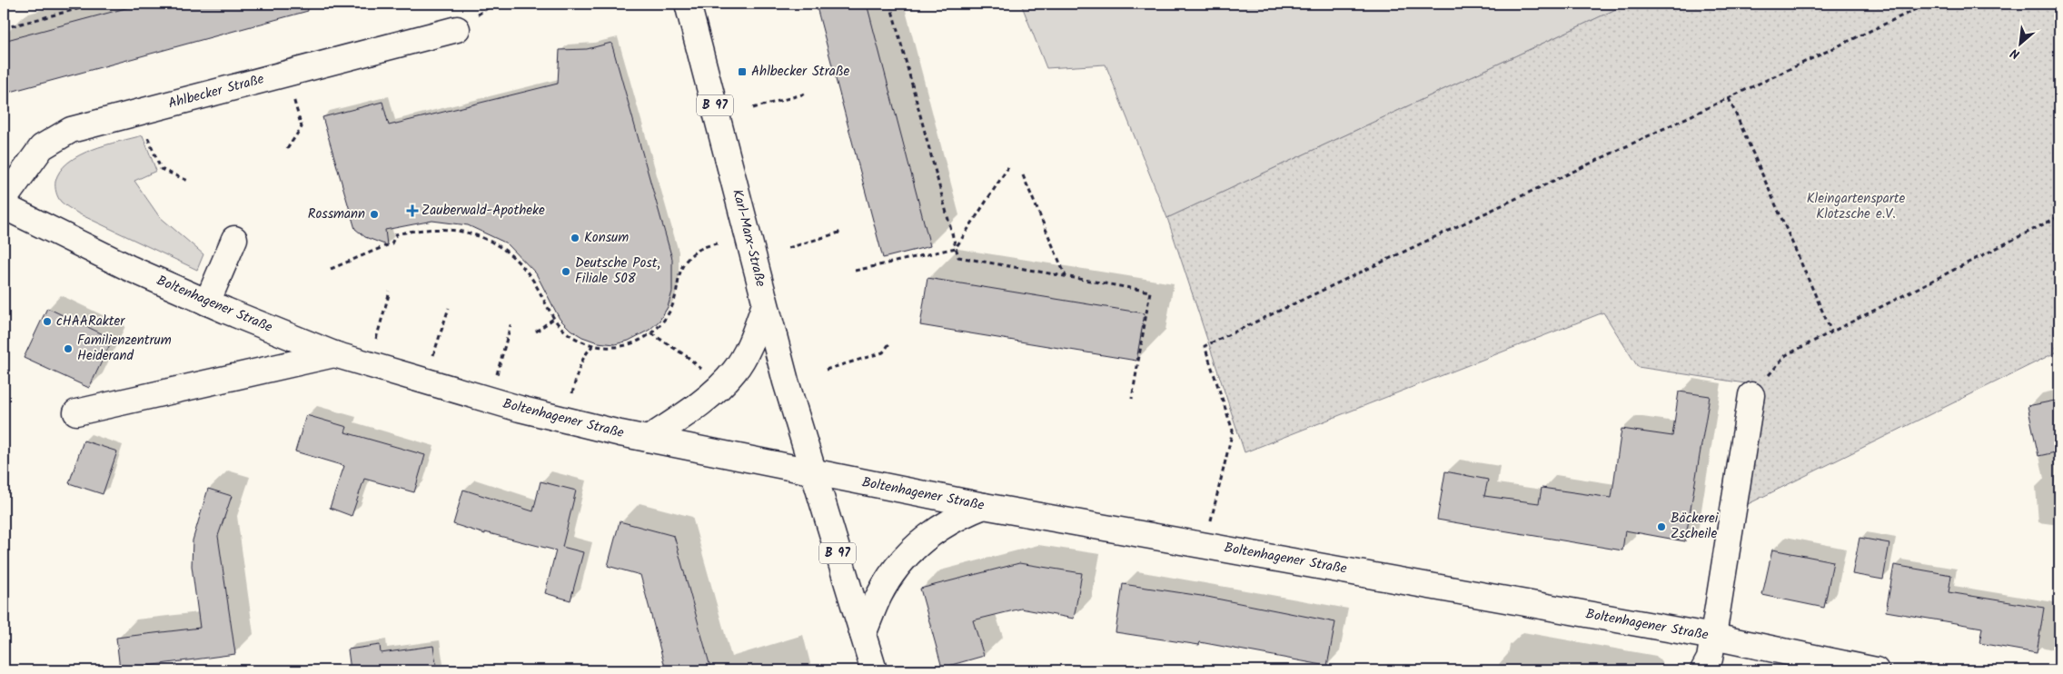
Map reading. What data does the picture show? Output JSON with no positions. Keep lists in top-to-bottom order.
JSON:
{
  "streets": {
    "street": [
      "Ahlbecker Straße",
      "B 97",
      "Karl-Marx-Straße",
      "Boltenhagener Straße"
    ]
  },
  "crossings": [
    ["B 97", "Karl-Marx-Straße"],
    ["B 97", "Boltenhagener Straße"],
    ["Karl-Marx-Straße", "Boltenhagener Straße"]
  ],
  "parks": ["Kleingartensparte Klotzsche e.V."],
  "places": {
    "transit": ["Ahlbecker Straße"],
    "health": ["Zauberwald-Apotheke"],
    "other": [
      "Rossmann",
      "Konsum",
      "Deutsche Post, Filiale 508",
      "cHAARakter",
      "Familienzentrum Heiderand",
      "Bäckerei Zscheile"
    ]
  },
  "north": "bottom left"
}
